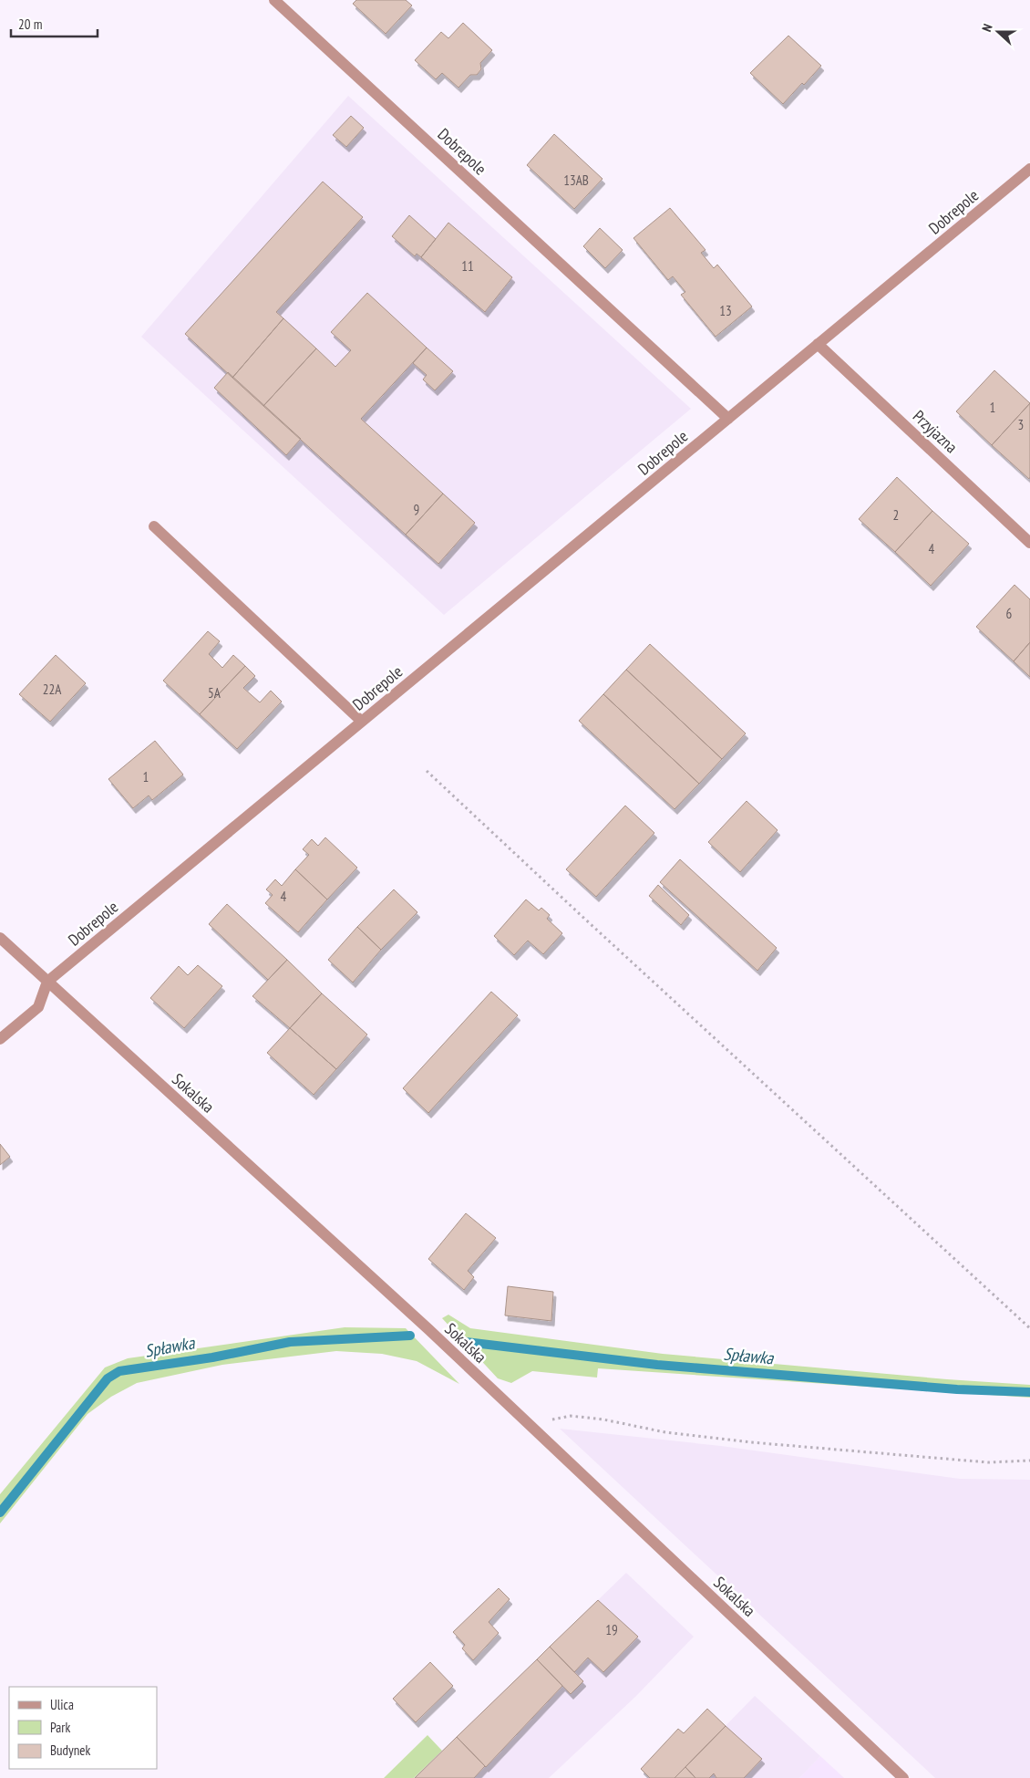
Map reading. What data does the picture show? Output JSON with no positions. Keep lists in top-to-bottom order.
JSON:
{
  "streets": {
    "street": ["Dobrepole", "Przyjazna", "Sokalska"]
  },
  "crossings": [
    ["Dobrepole", "Przyjazna"],
    ["Dobrepole", "Sokalska"]
  ],
  "water": ["Spławka"],
  "house_numbers": [
    "13AB",
    "11",
    "13",
    "1",
    "3",
    "9",
    "2",
    "4",
    "6",
    "22A",
    "5A",
    "1",
    "4",
    "19"
  ],
  "legend": ["Ulica", "Park", "Budynek"],
  "scale_bar": "20 m",
  "north": "left"
}
